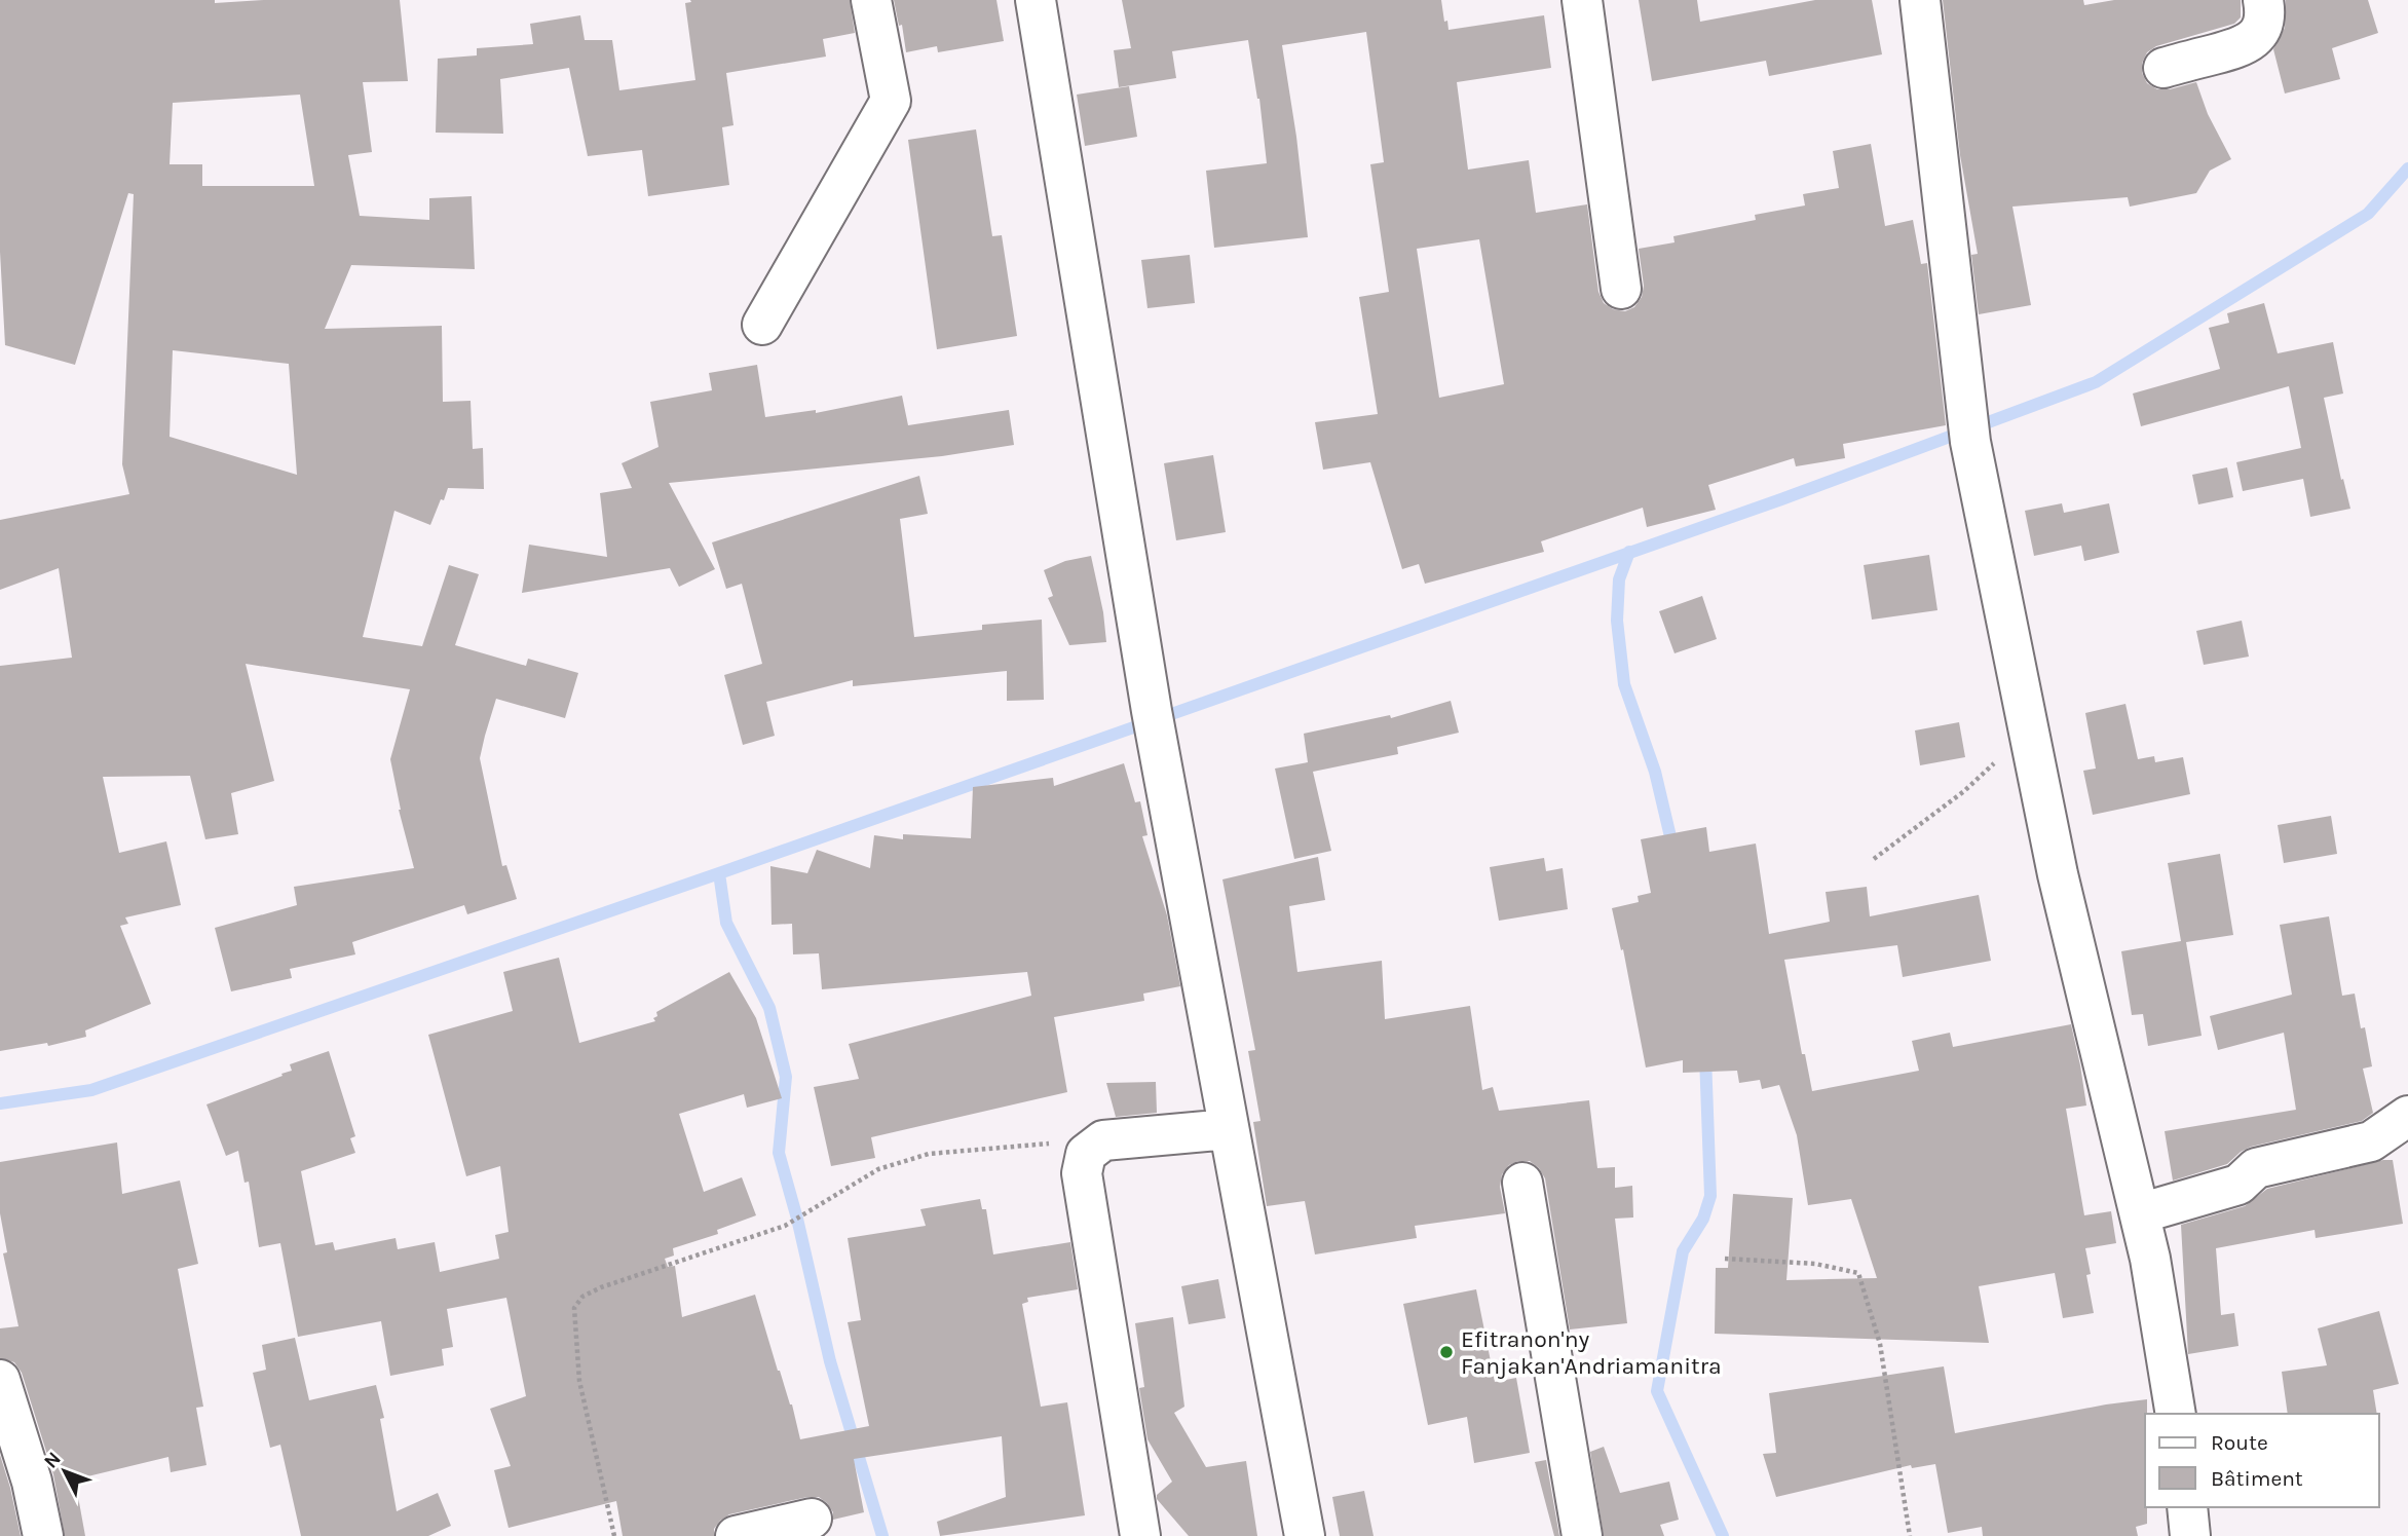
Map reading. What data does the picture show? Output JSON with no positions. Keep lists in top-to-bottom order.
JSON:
{
  "places": ["Efitranon'ny Fanjakan'Andriamanitra"],
  "legend": ["Route", "Bâtiment"],
  "north": "top left"
}
